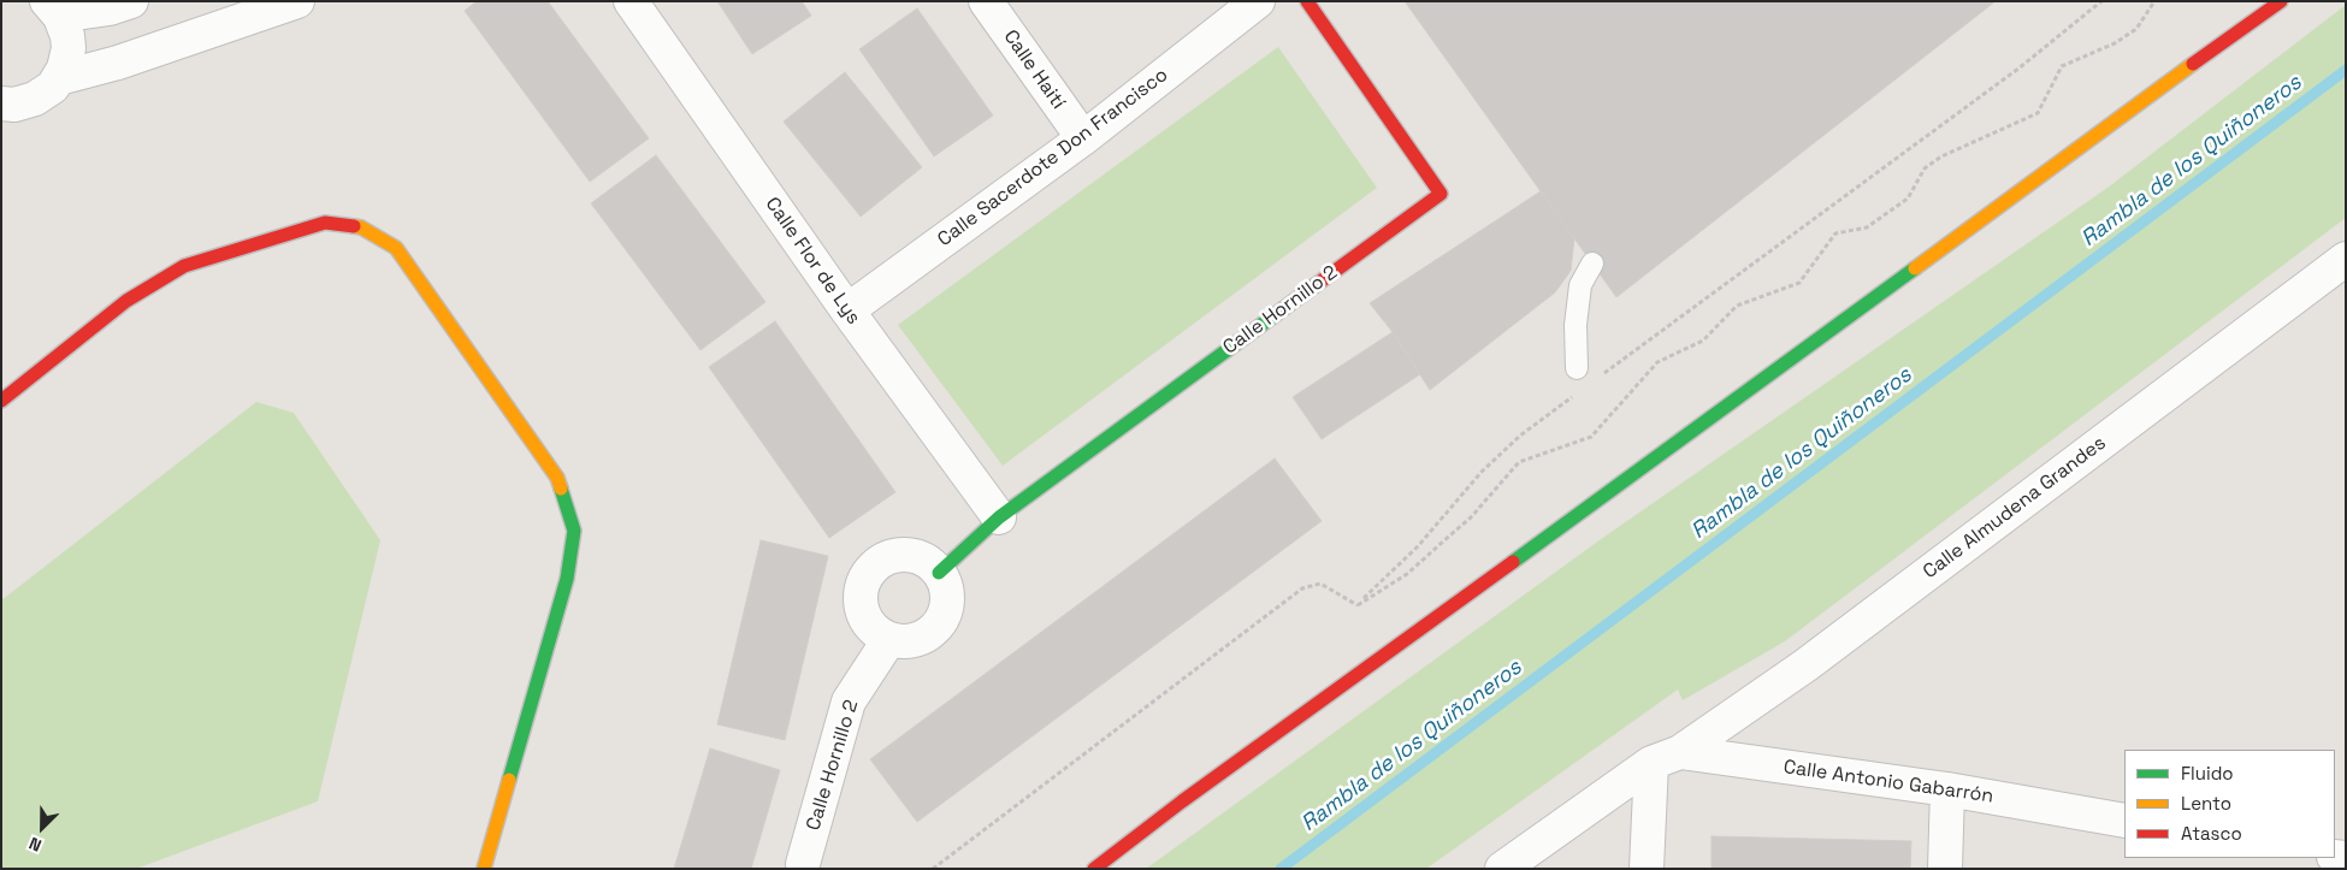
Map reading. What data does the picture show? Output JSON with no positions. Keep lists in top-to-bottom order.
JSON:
{
  "streets": {
    "street": [
      "Calle Haití",
      "Calle Sacerdote Don Francisco",
      "Calle Flor de Lys",
      "Calle Hornillo 2",
      "Calle Almudena Grandes",
      "Calle Antonio Gabarrón"
    ]
  },
  "crossings": [
    ["Calle Haití", "Calle Sacerdote Don Francisco"],
    ["Calle Sacerdote Don Francisco", "Calle Flor de Lys"],
    ["Calle Flor de Lys", "Calle Hornillo 2"],
    ["Calle Almudena Grandes", "Calle Antonio Gabarrón"]
  ],
  "water": ["Rambla de los Quiñoneros"],
  "legend": ["Fluido", "Lento", "Atasco"],
  "north": "bottom left"
}
